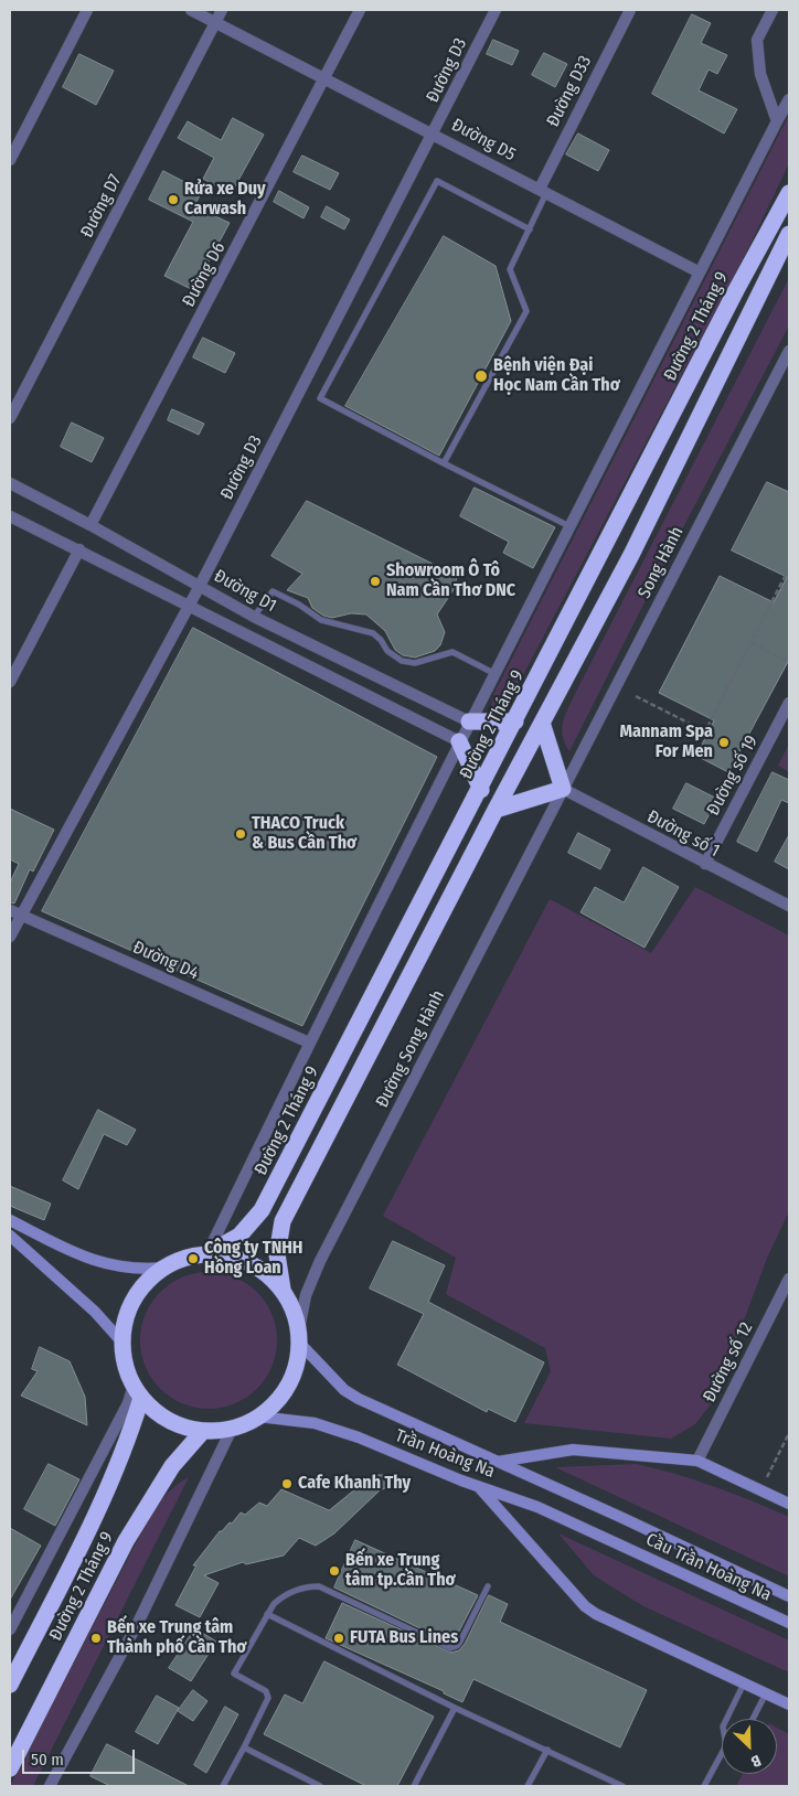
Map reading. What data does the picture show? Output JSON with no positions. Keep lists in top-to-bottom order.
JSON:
{
  "streets": {
    "highway": ["Đường 2 Tháng 9"],
    "main road": ["Trần Hoàng Na", "Cầu Trần Hoàng Na"],
    "street": [
      "Đường D3",
      "Đường D33",
      "Đường D5",
      "Đường D7",
      "Đường D6",
      "Song Hành",
      "Đường D1",
      "Đường số 19",
      "Đường số 1",
      "Đường D4",
      "Đường Song Hành",
      "Đường số 12"
    ]
  },
  "crossings": [
    ["Đường D3", "Đường D5"],
    ["Đường D3", "Đường D1"],
    ["Đường D3", "Đường D4"],
    ["Đường D33", "Đường D5"],
    ["Đường D5", "Đường D7"],
    ["Đường D5", "Đường D6"],
    ["Đường D6", "Đường D1"],
    ["Đường 2 Tháng 9", "Đường Song Hành"],
    ["Đường 2 Tháng 9", "Trần Hoàng Na"],
    ["Song Hành", "Đường số 1"],
    ["Song Hành", "Đường Song Hành"],
    ["Đường số 19", "Đường số 1"],
    ["Đường số 1", "Đường Song Hành"],
    ["Đường Song Hành", "Trần Hoàng Na"],
    ["Trần Hoàng Na", "Cầu Trần Hoàng Na"]
  ],
  "places": [
    "Rửa xe Duy Carwash",
    "Bệnh viện Đại Học Nam Cần Thơ",
    "Showroom Ô Tô Nam Cần Thơ DNC",
    "Mannam Spa For Men",
    "THACO Truck & Bus Cần Thơ",
    "Công ty TNHH Hồng Loan",
    "Cafe Khanh Thy",
    "Bến xe Trung tâm tp.Cần Thơ",
    "Bến xe Trung tâm Thành phố Cần Thơ",
    "FUTA Bus Lines"
  ],
  "scale_bar": "50 m",
  "north": "bottom right"
}
